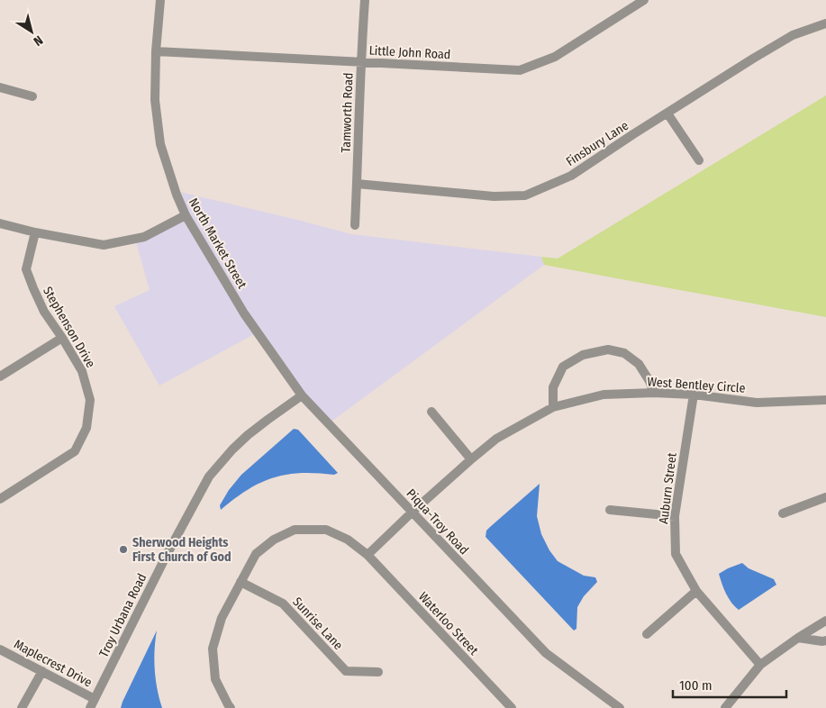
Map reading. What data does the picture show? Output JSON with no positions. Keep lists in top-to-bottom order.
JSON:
{
  "streets": {
    "street": [
      "Little John Road",
      "Tamworth Road",
      "Finsbury Lane",
      "North Market Street",
      "Stephenson Drive",
      "West Bentley Circle",
      "Auburn Street",
      "Piqua-Troy Road",
      "Troy Urbana Road",
      "Sunrise Lane",
      "Waterloo Street",
      "Maplecrest Drive"
    ]
  },
  "crossings": [
    ["Little John Road", "Tamworth Road"],
    ["Little John Road", "North Market Street"],
    ["Tamworth Road", "Finsbury Lane"],
    ["North Market Street", "Piqua-Troy Road"],
    ["West Bentley Circle", "Auburn Street"],
    ["West Bentley Circle", "Piqua-Troy Road"],
    ["West Bentley Circle", "Waterloo Street"],
    ["Piqua-Troy Road", "Troy Urbana Road"],
    ["Troy Urbana Road", "Maplecrest Drive"],
    ["Sunrise Lane", "Waterloo Street"]
  ],
  "places": ["Sherwood Heights First Church of God"],
  "scale_bar": "100 m",
  "north": "bottom right"
}
